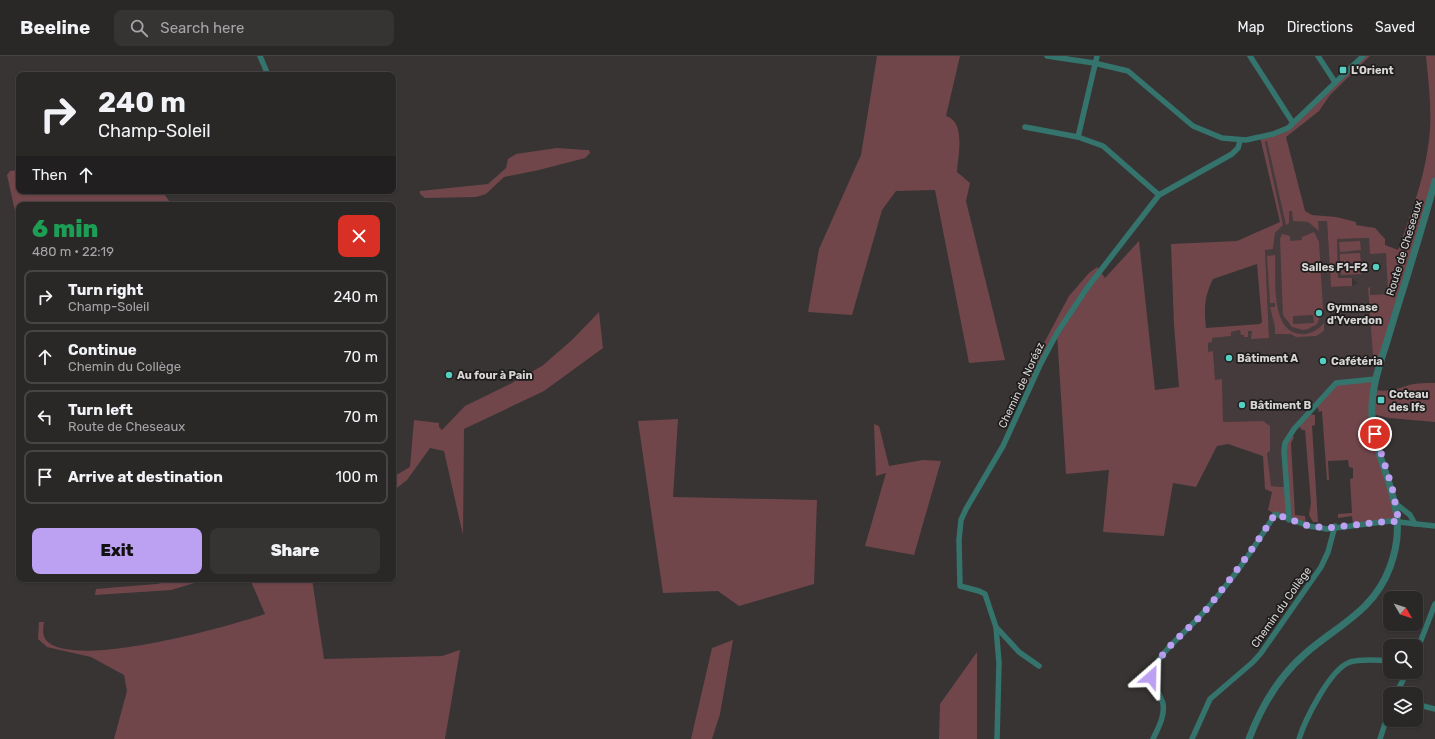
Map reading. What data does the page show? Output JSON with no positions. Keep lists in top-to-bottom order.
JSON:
{
  "streets": {
    "street": ["Route de Cheseaux", "Chemin de Noréaz", "Chemin du Collège"]
  },
  "places": {
    "transit": ["L'Orient", "Coteau des Ifs"],
    "other": [
      "Salles F1-F2",
      "Gymnase d'Yverdon",
      "Bâtiment A",
      "Cafétéria",
      "Au four à Pain",
      "Bâtiment B"
    ]
  },
  "north": "bottom right",
  "page": {
    "header": "Beeline",
    "search": "Search here",
    "nav": ["Map", "Directions", "Saved"],
    "turn": ["240 m", "Champ-Soleil"],
    "then": "Then",
    "heading": ["6 min", "480 m · 22:19"],
    "list": [
      {
        "name": "Turn right",
        "note": "Champ-Soleil",
        "value": "240 m"
      },
      {
        "name": "Continue",
        "note": "Chemin du Collège",
        "value": "70 m"
      },
      {
        "name": "Turn left",
        "note": "Route de Cheseaux",
        "value": "70 m"
      },
      {
        "name": "Arrive at destination",
        "value": "100 m"
      }
    ],
    "buttons": ["Exit", "Share"]
  }
}
